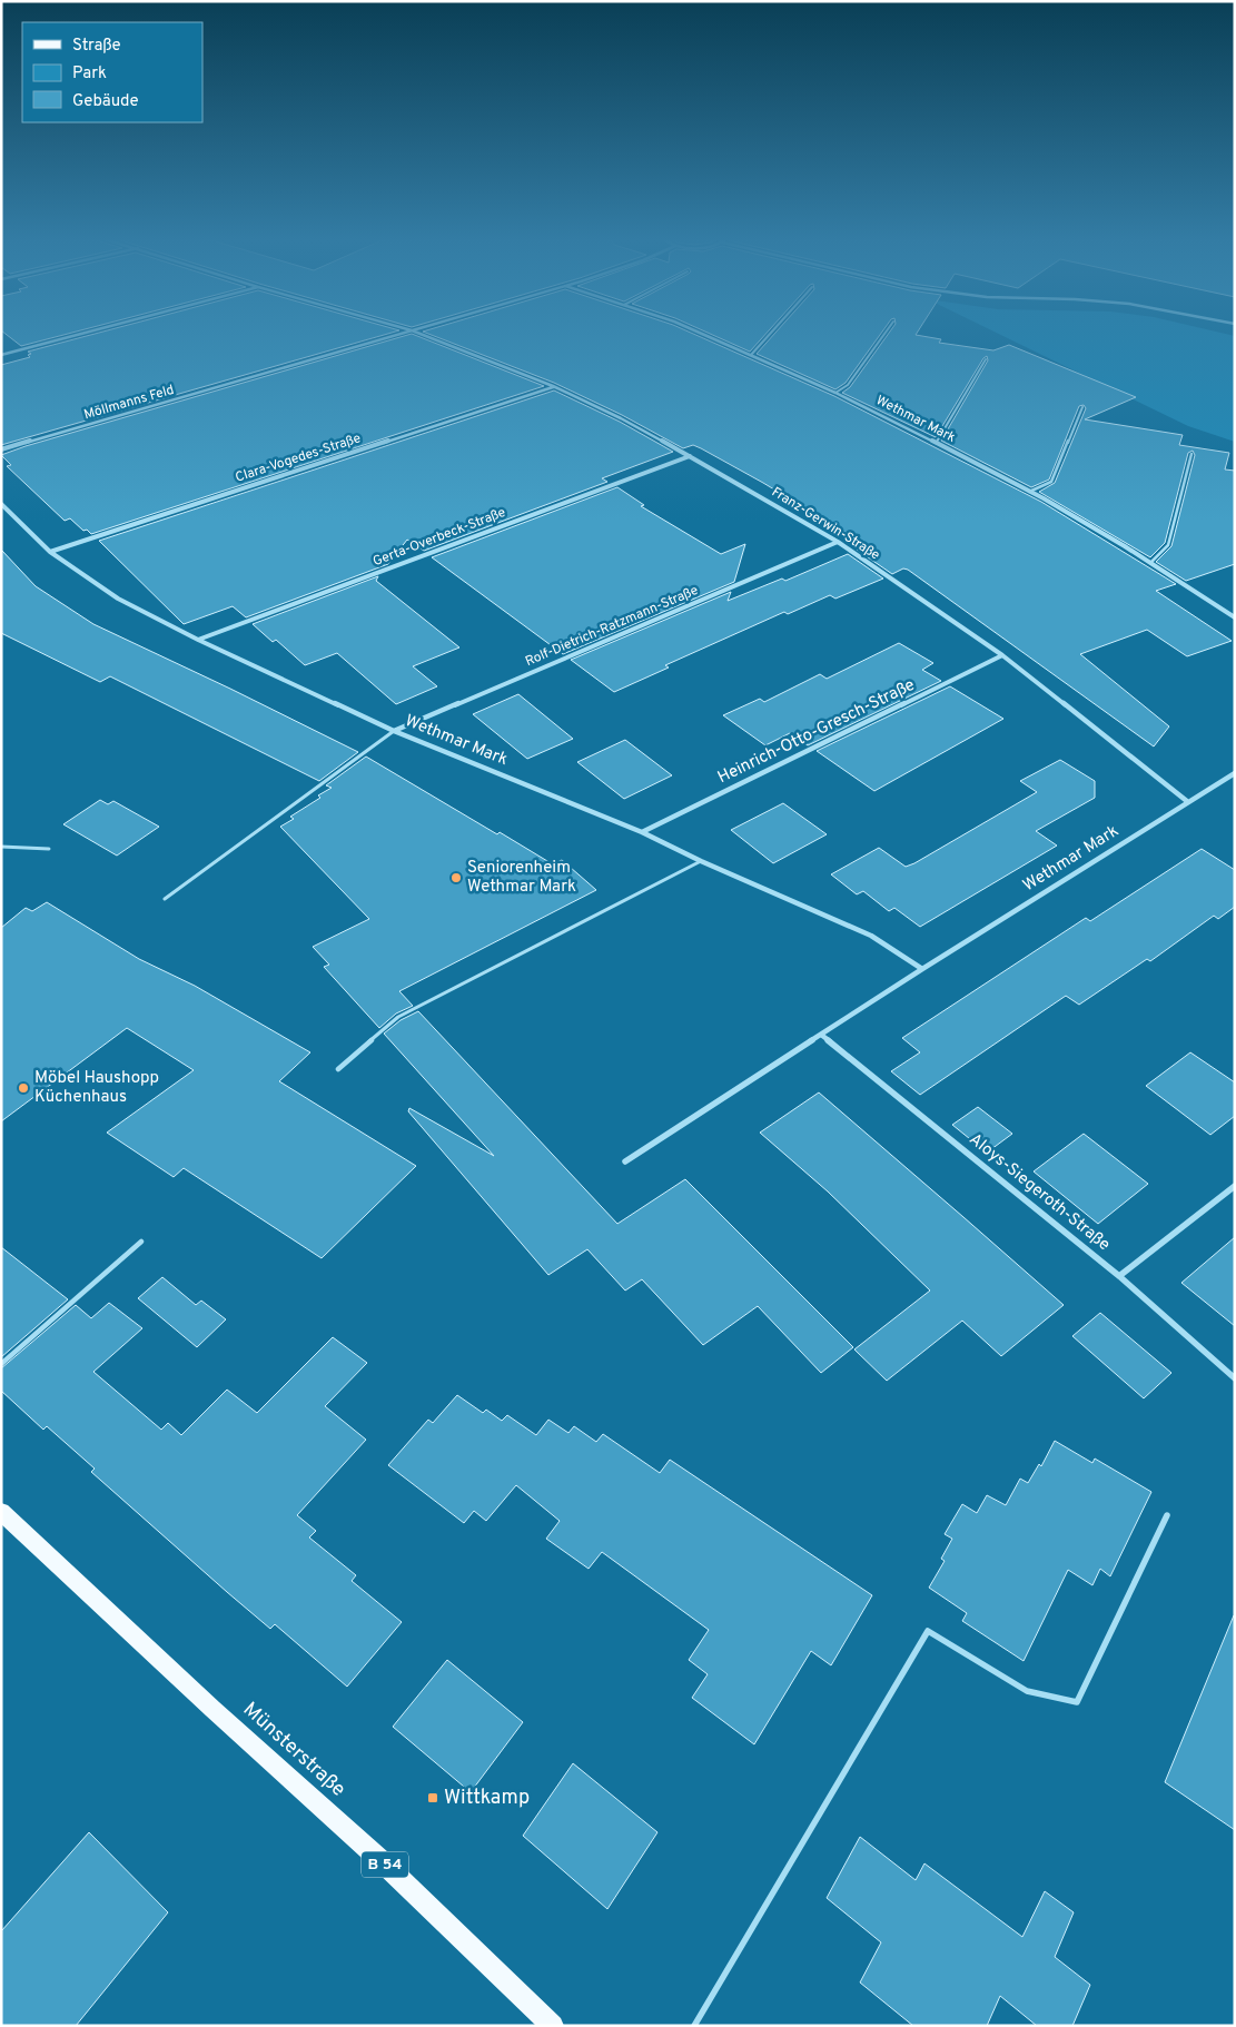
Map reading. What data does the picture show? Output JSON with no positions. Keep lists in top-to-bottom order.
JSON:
{
  "streets": {
    "main road": ["Münsterstraße", "B 54"],
    "street": [
      "Möllmanns Feld",
      "Wethmar Mark",
      "Clara-Vogedes-Straße",
      "Franz-Gerwin-Straße",
      "Gerta-Overbeck-Straße",
      "Rolf-Dietrich-Ratzmann-Straße",
      "Heinrich-Otto-Gresch-Straße",
      "Aloys-Siegeroth-Straße"
    ]
  },
  "crossings": [
    ["Wethmar Mark", "Clara-Vogedes-Straße"],
    ["Wethmar Mark", "Franz-Gerwin-Straße"],
    ["Wethmar Mark", "Gerta-Overbeck-Straße"],
    ["Wethmar Mark", "Rolf-Dietrich-Ratzmann-Straße"],
    ["Wethmar Mark", "Heinrich-Otto-Gresch-Straße"],
    ["Wethmar Mark", "Aloys-Siegeroth-Straße"],
    ["Clara-Vogedes-Straße", "Franz-Gerwin-Straße"],
    ["Franz-Gerwin-Straße", "Gerta-Overbeck-Straße"],
    ["Franz-Gerwin-Straße", "Rolf-Dietrich-Ratzmann-Straße"],
    ["Franz-Gerwin-Straße", "Heinrich-Otto-Gresch-Straße"]
  ],
  "places": {
    "other": ["Seniorenheim Wethmar Mark", "Möbel Haushopp Küchenhaus"],
    "transit": ["Wittkamp"]
  },
  "legend": ["Straße", "Park", "Gebäude"]
}
